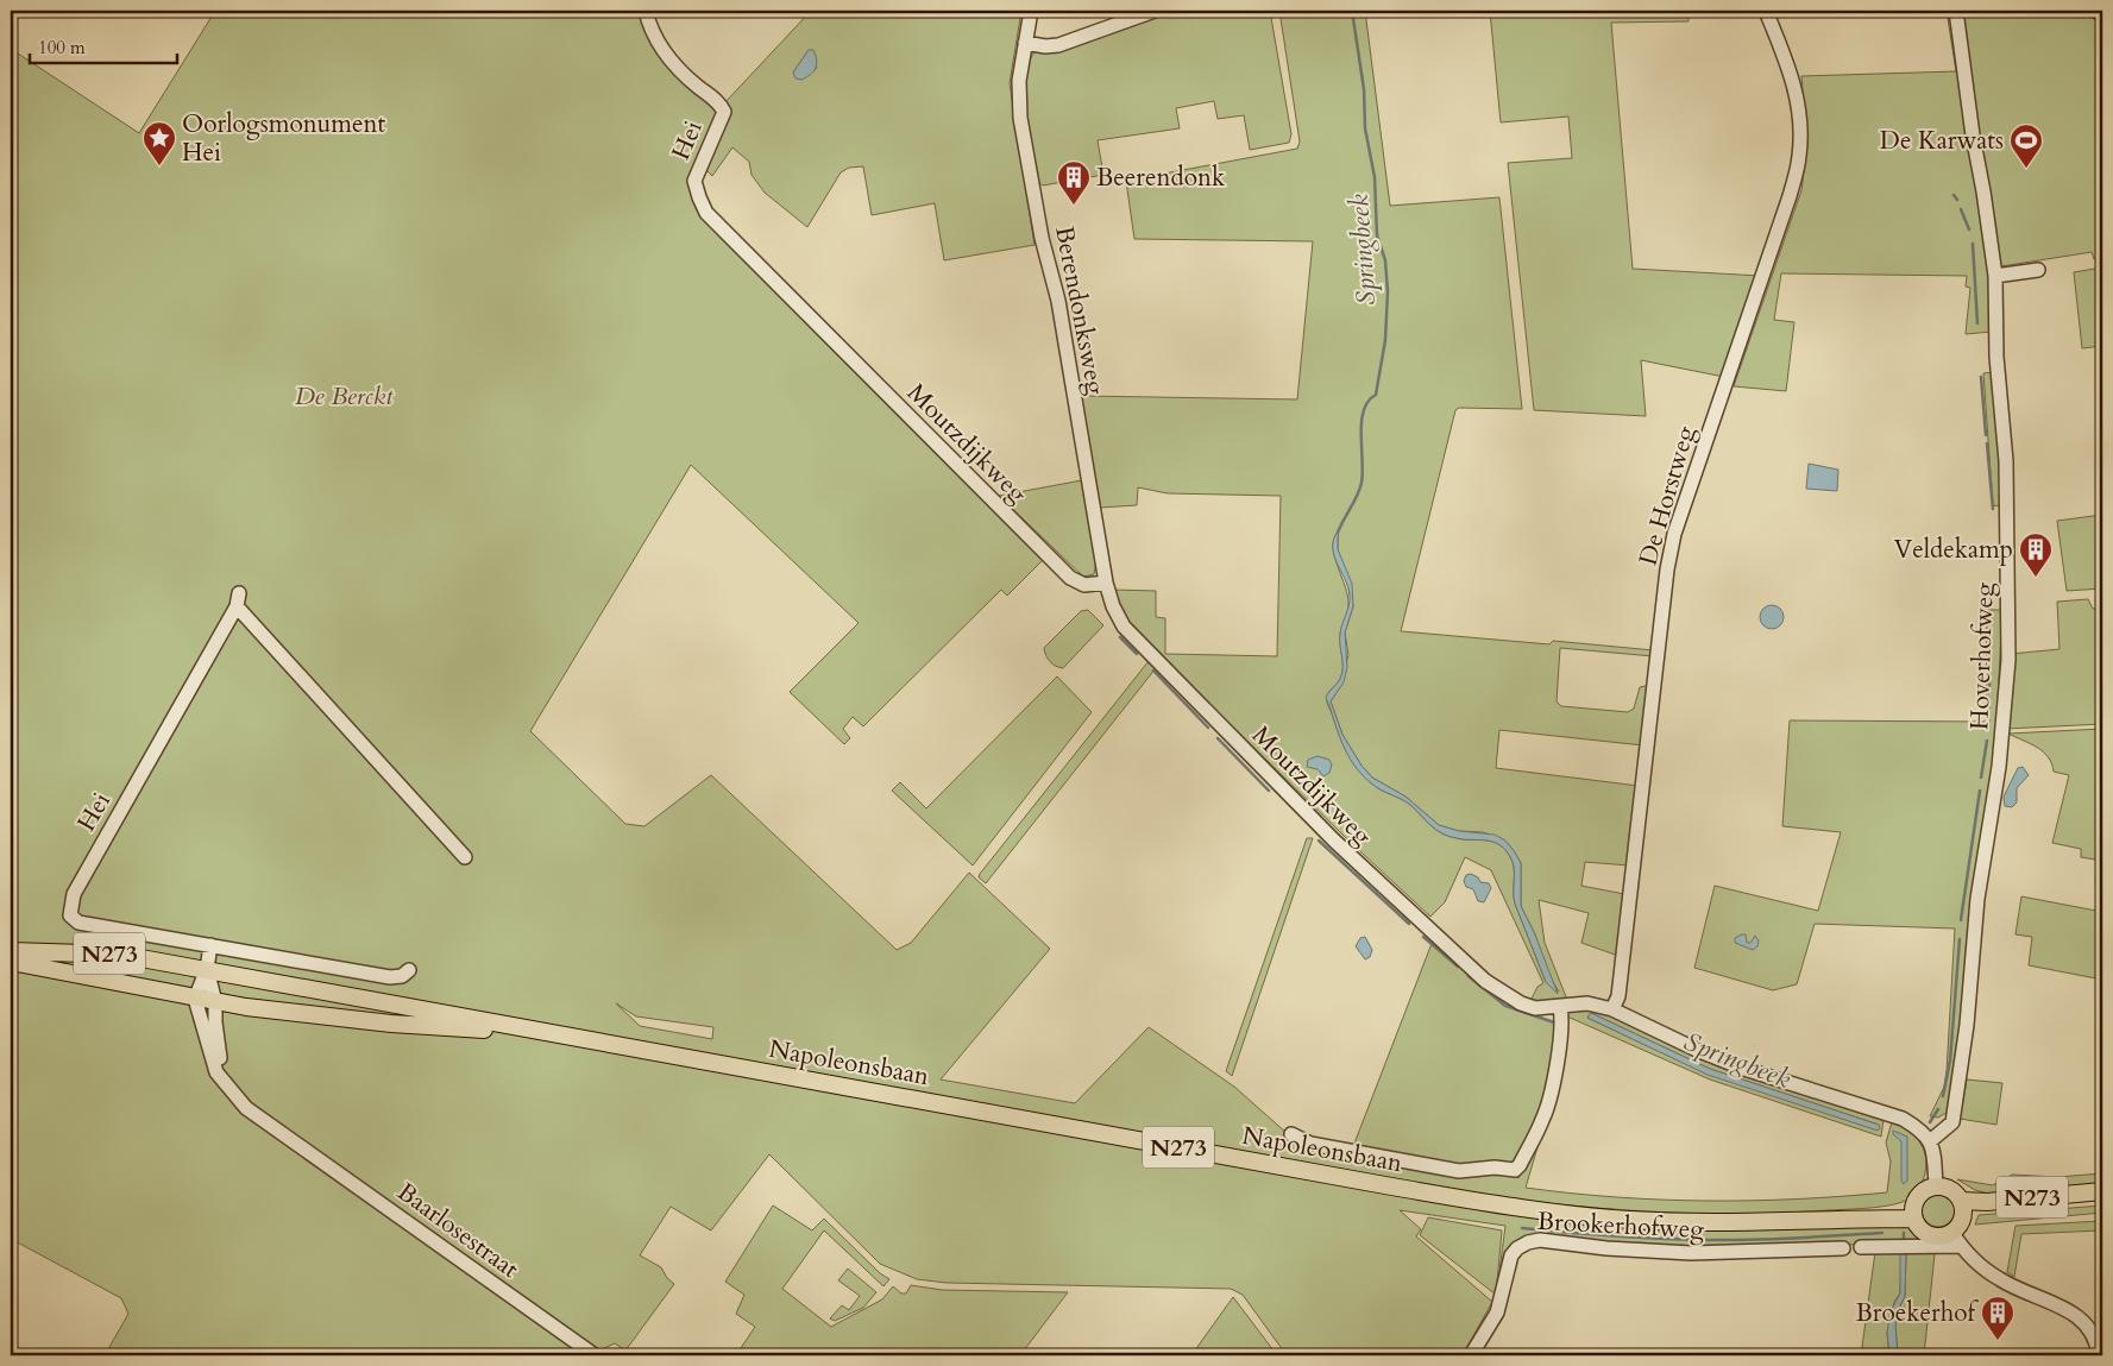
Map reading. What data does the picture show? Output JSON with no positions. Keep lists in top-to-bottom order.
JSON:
{
  "streets": {
    "main road": ["N273", "Napoleonsbaan"],
    "street": [
      "Hei",
      "Berendonksweg",
      "Moutzdijkweg",
      "De Horstweg",
      "Hoverhofweg",
      "Brookerhofweg",
      "Baarlosestraat"
    ]
  },
  "crossings": [
    ["Hei", "Moutzdijkweg"],
    ["Berendonksweg", "Moutzdijkweg"],
    ["Moutzdijkweg", "De Horstweg"],
    ["Moutzdijkweg", "Hoverhofweg"],
    ["N273", "Napoleonsbaan"],
    ["N273", "Baarlosestraat"]
  ],
  "water": ["Springbeek"],
  "parks": ["De Berckt"],
  "places": {
    "place": ["Oorlogsmonument Hei"],
    "sports": ["De Karwats"],
    "building": ["Beerendonk", "Veldekamp", "Broekerhof"]
  },
  "scale_bar": "100 m"
}
